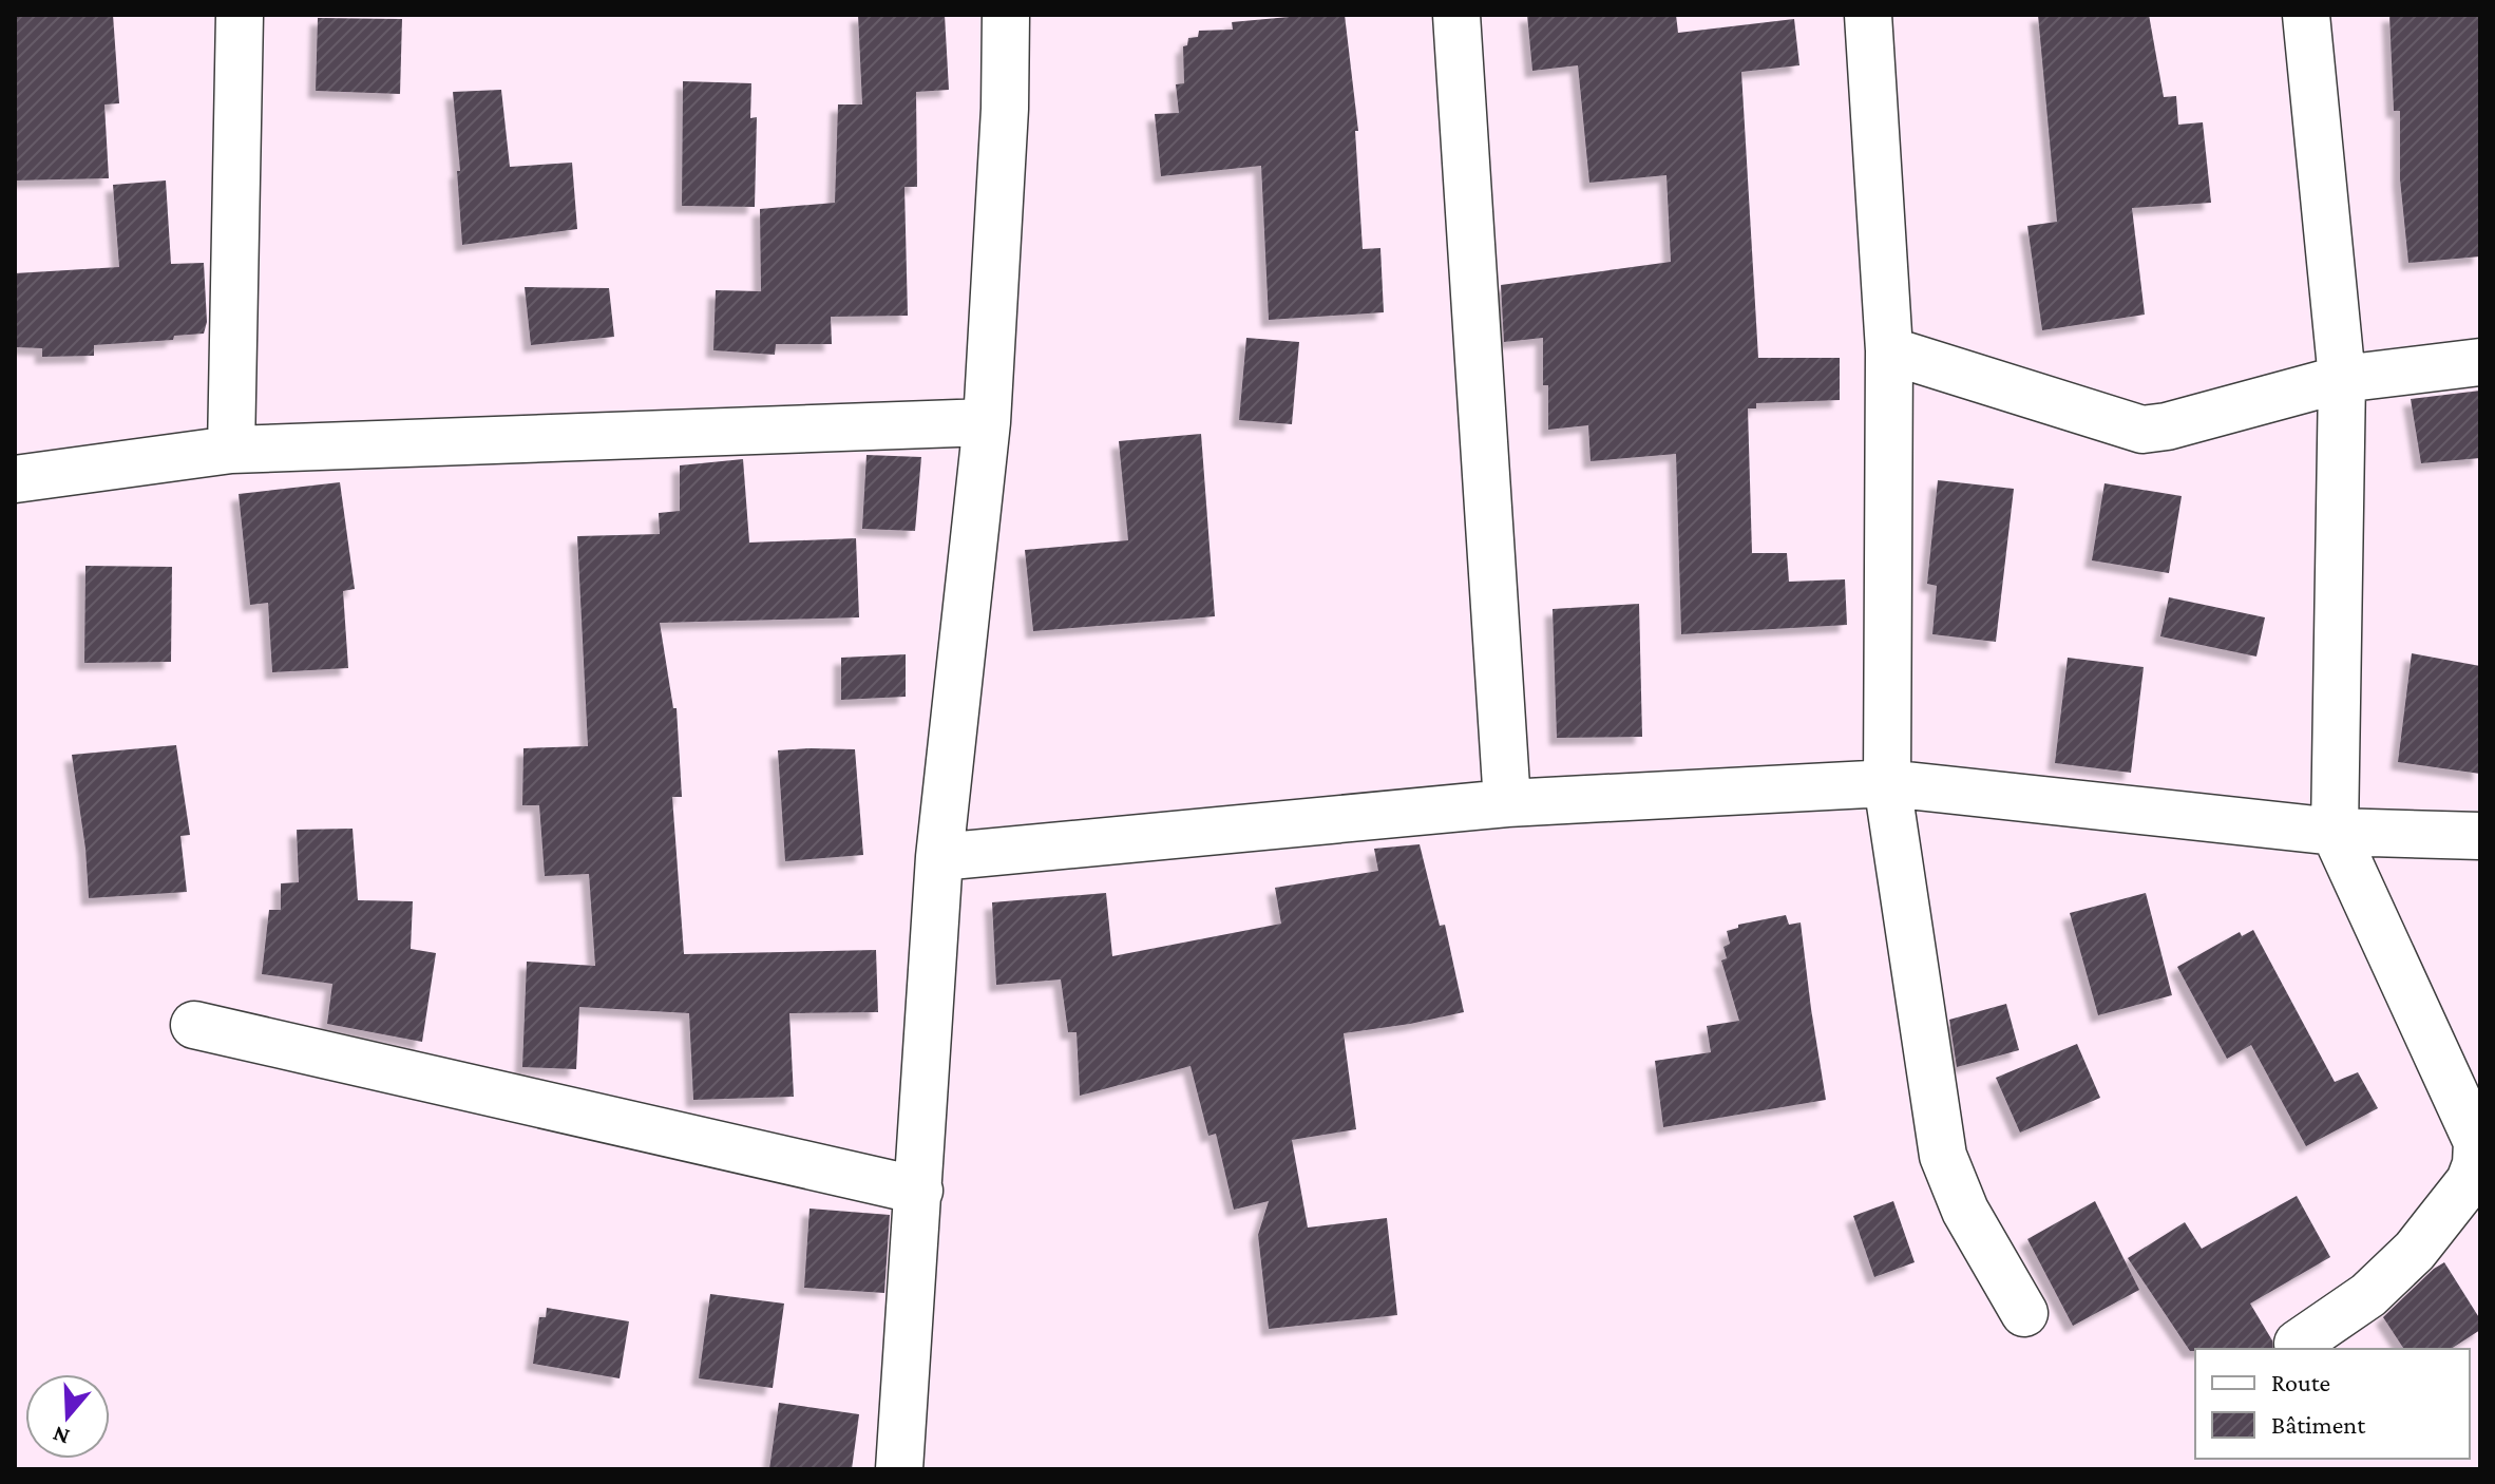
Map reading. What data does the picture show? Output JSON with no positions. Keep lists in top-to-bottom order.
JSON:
{
  "legend": ["Route", "Bâtiment"],
  "north": "bottom"
}
